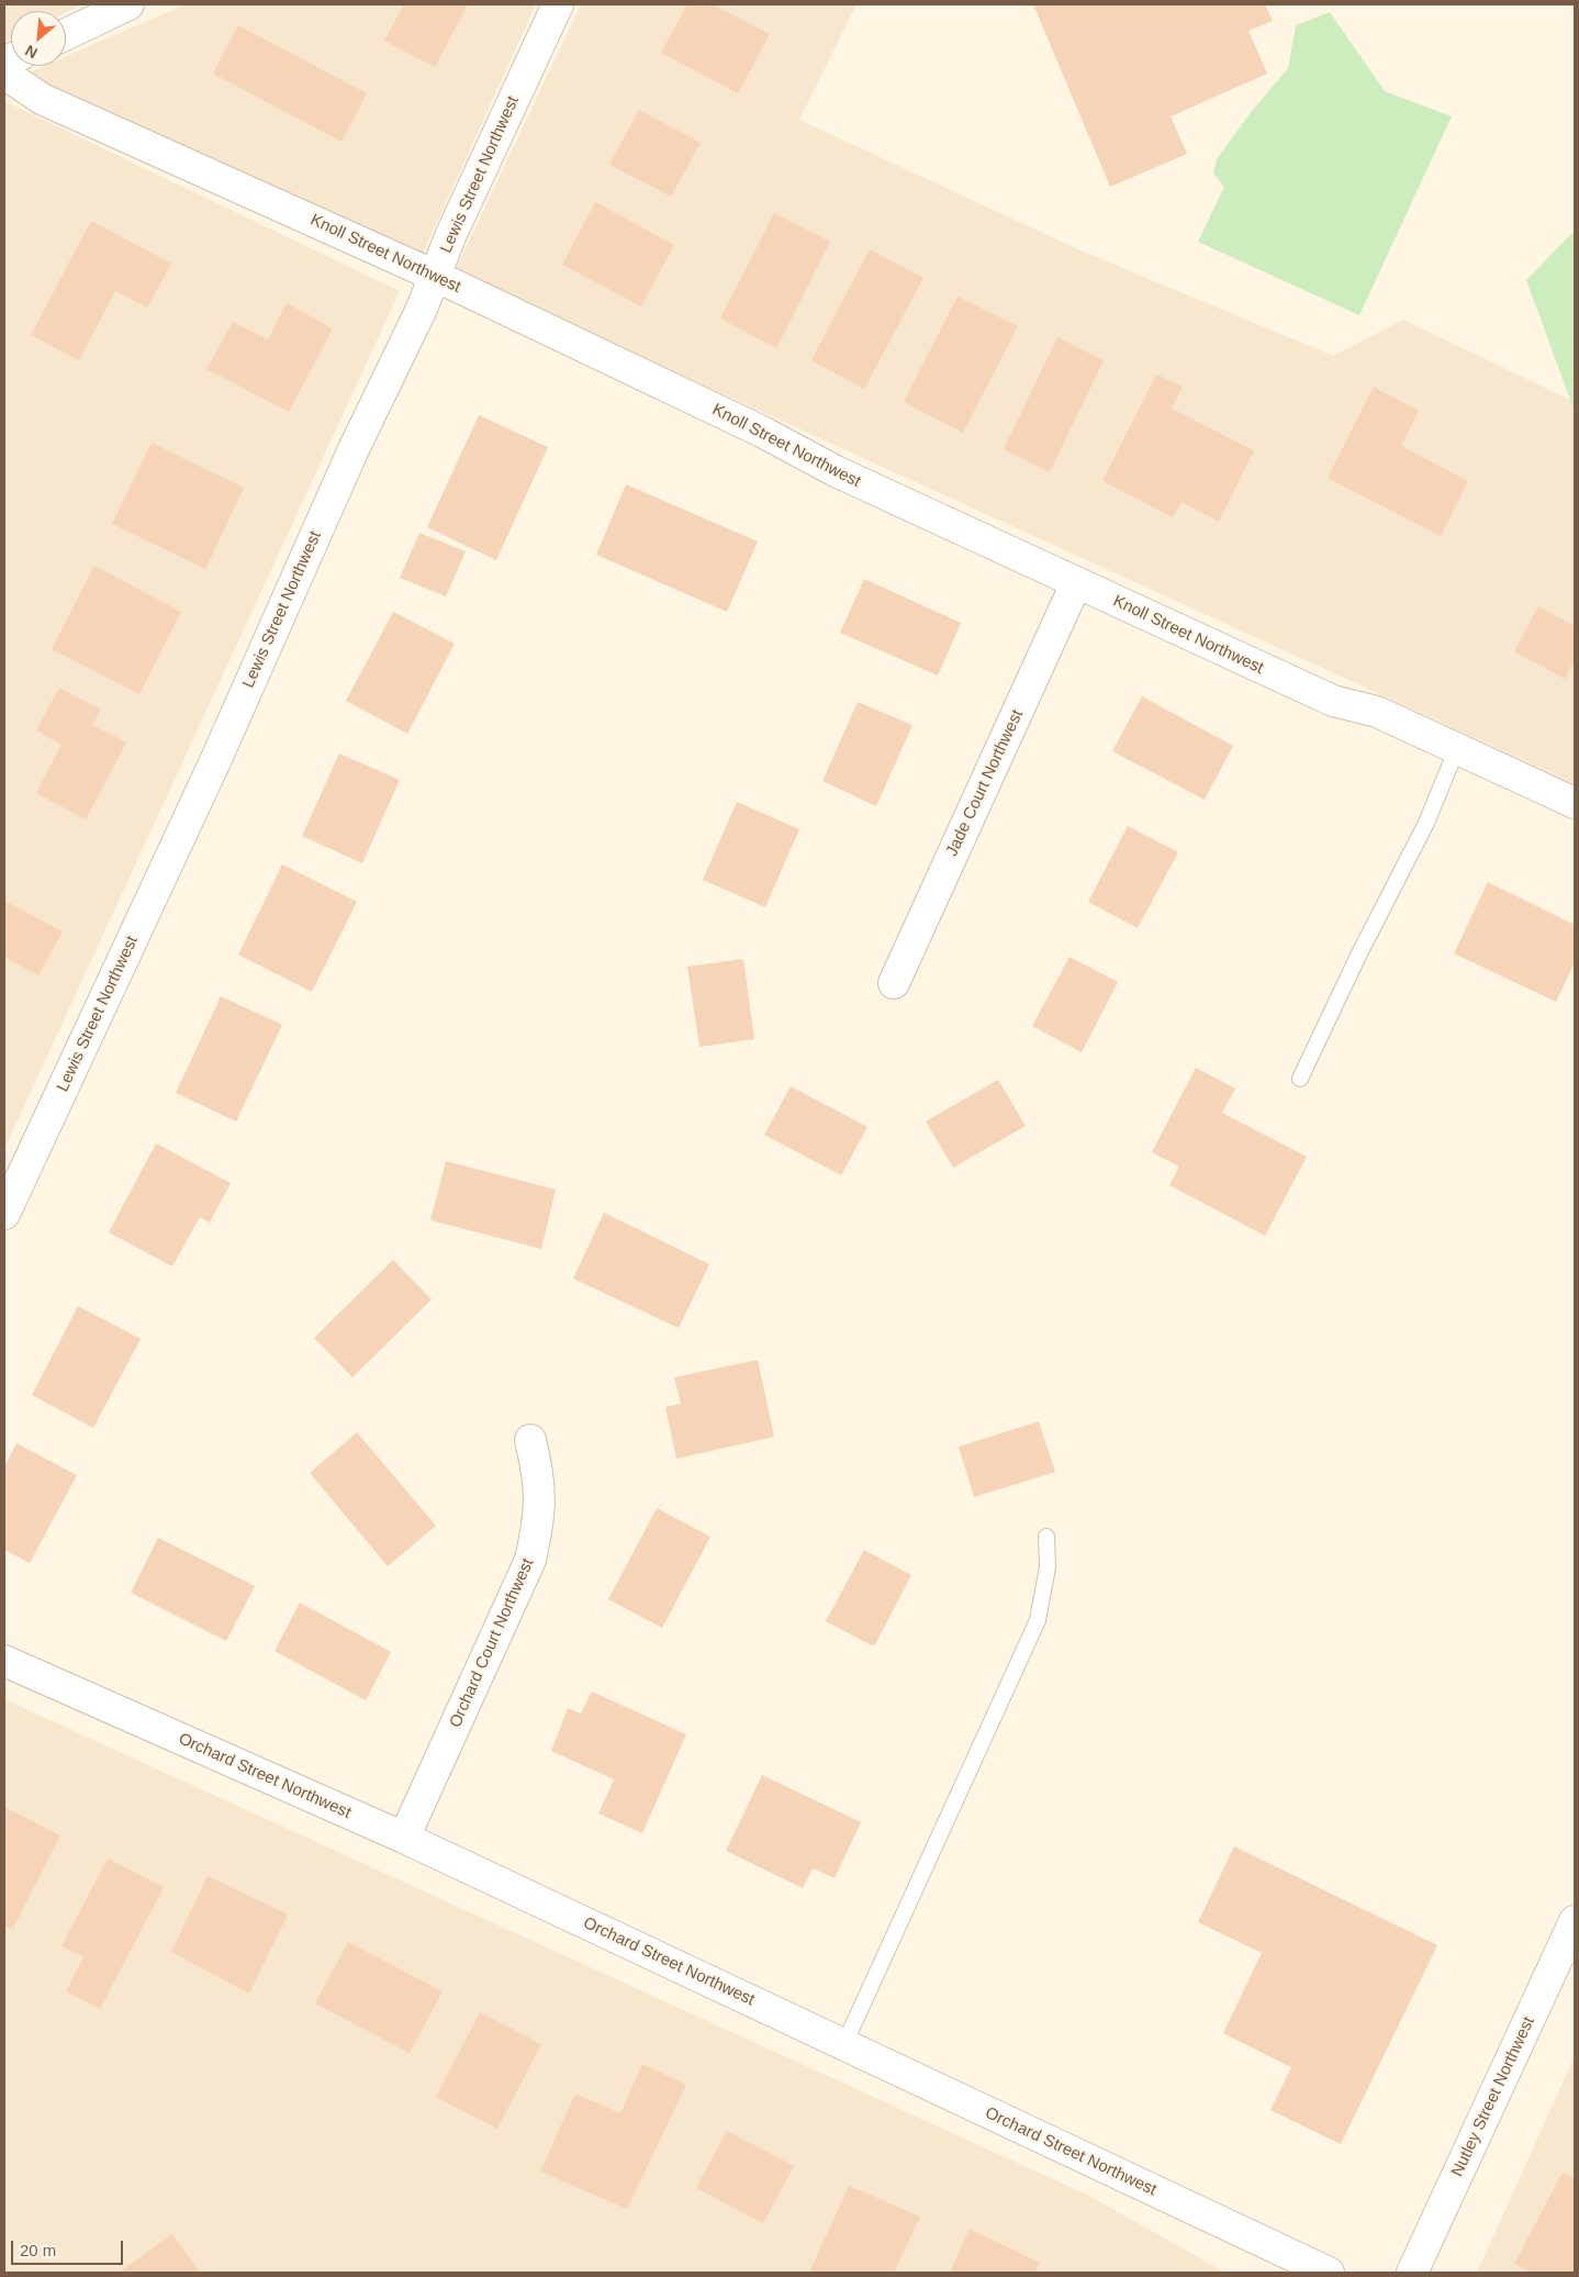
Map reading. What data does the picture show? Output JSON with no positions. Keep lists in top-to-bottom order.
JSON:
{
  "streets": {
    "street": [
      "Lewis Street Northwest",
      "Knoll Street Northwest",
      "Jade Court Northwest",
      "Orchard Court Northwest",
      "Orchard Street Northwest",
      "Nutley Street Northwest"
    ]
  },
  "crossings": [
    ["Lewis Street Northwest", "Knoll Street Northwest"],
    ["Knoll Street Northwest", "Jade Court Northwest"],
    ["Orchard Court Northwest", "Orchard Street Northwest"]
  ],
  "scale_bar": "20 m",
  "north": "bottom left"
}
